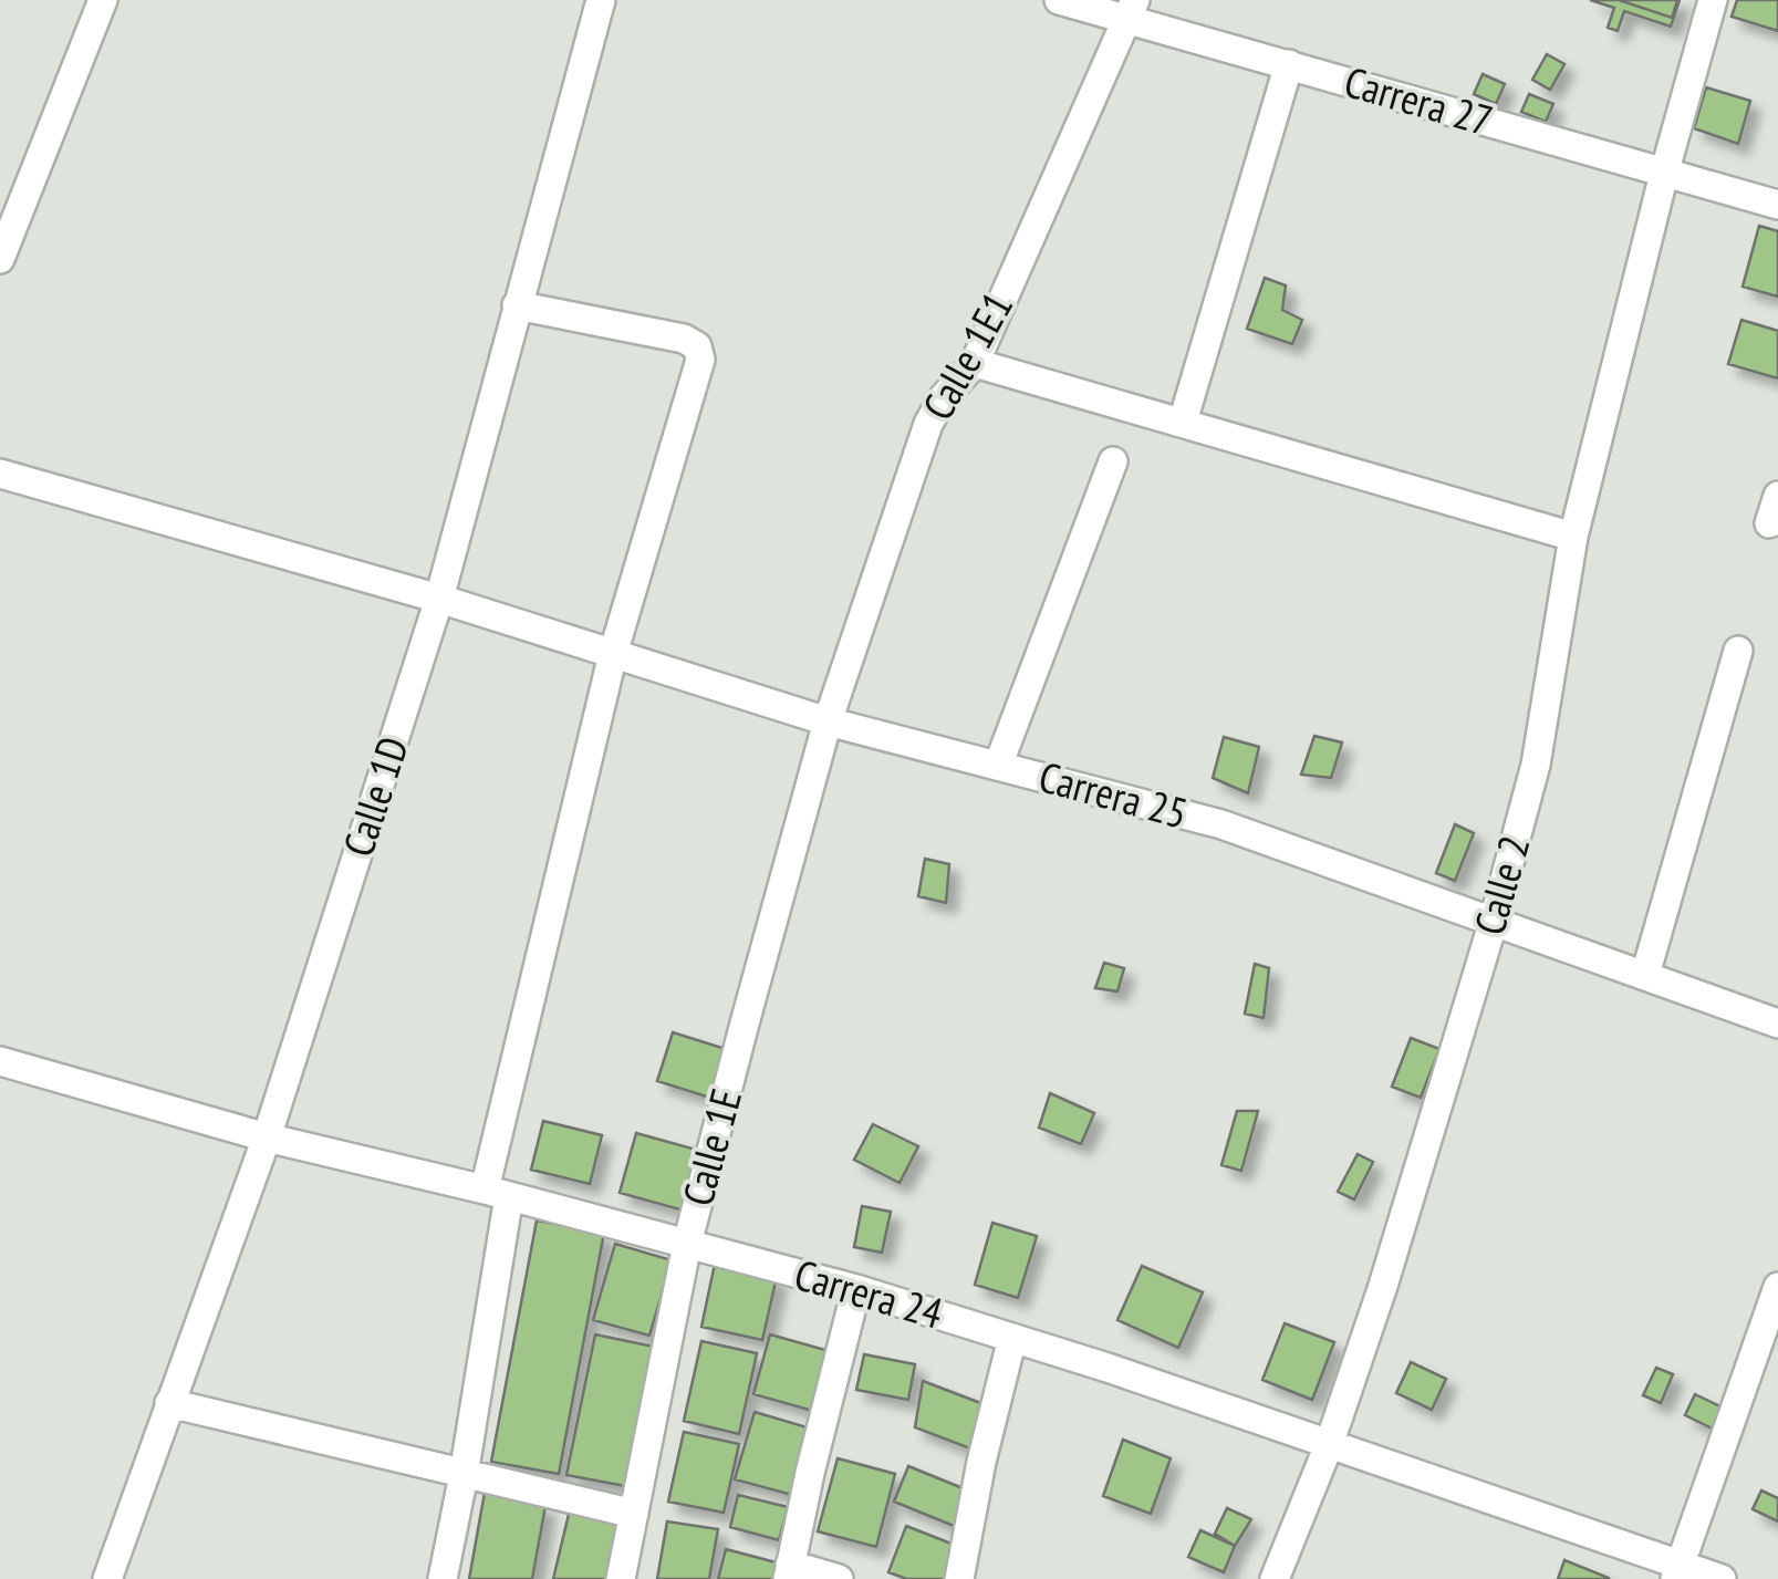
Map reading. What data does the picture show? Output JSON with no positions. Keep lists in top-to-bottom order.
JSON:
{
  "streets": {
    "street": [
      "Carrera 27",
      "Calle 1E1",
      "Carrera 25",
      "Calle 1D",
      "Calle 2",
      "Calle 1E",
      "Carrera 24"
    ]
  },
  "crossings": [
    ["Carrera 27", "Calle 1E1"],
    ["Carrera 27", "Calle 2"],
    ["Calle 1E1", "Carrera 25"],
    ["Calle 1E1", "Calle 1E"],
    ["Carrera 25", "Calle 1D"],
    ["Carrera 25", "Calle 2"],
    ["Carrera 25", "Calle 1E"],
    ["Calle 1D", "Carrera 24"],
    ["Calle 2", "Carrera 24"],
    ["Calle 1E", "Carrera 24"]
  ]
}
